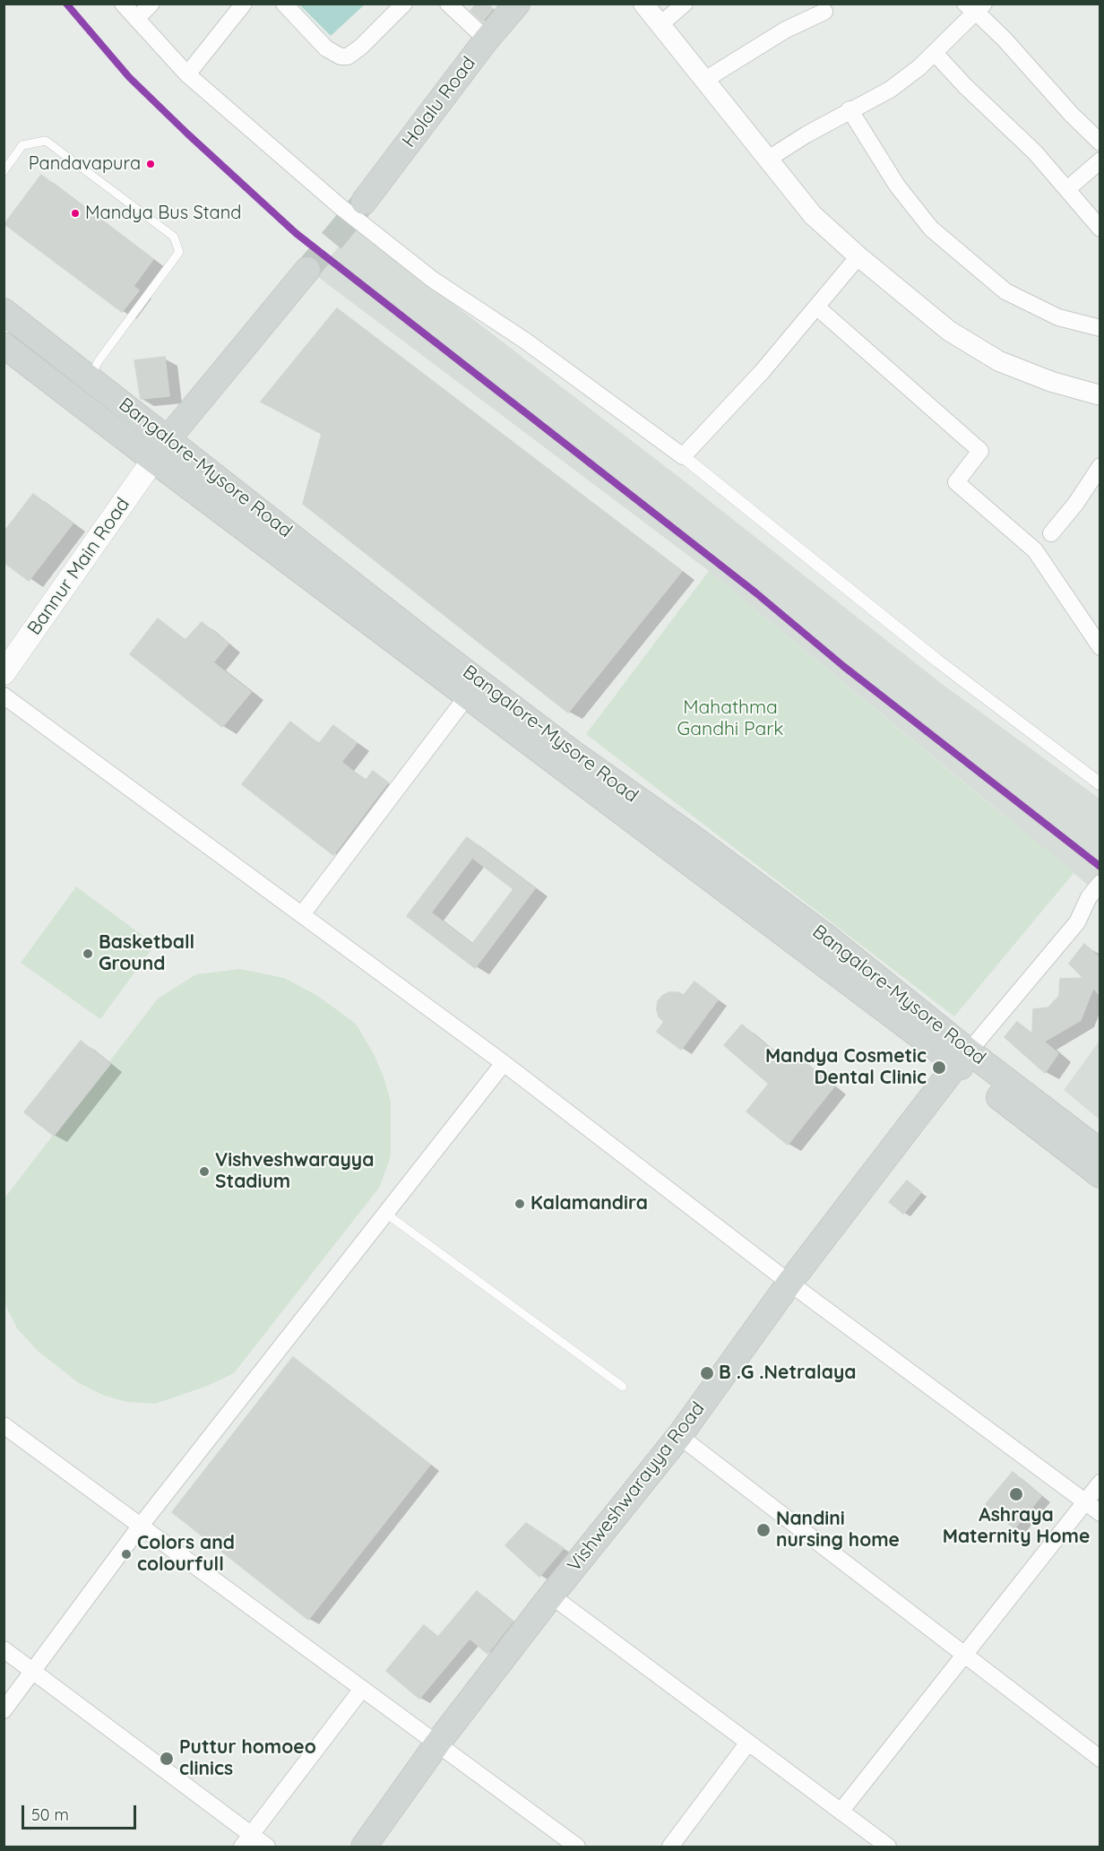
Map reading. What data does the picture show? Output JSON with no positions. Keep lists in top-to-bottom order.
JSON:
{
  "streets": {
    "main road": [
      "Holalu Road",
      "Bangalore-Mysore Road",
      "Bannur Main Road",
      "Vishweshwarayya Road"
    ]
  },
  "crossings": [
    ["Bangalore-Mysore Road", "Bannur Main Road"],
    ["Bangalore-Mysore Road", "Vishweshwarayya Road"]
  ],
  "parks": ["Mahathma Gandhi Park"],
  "places": [
    "Pandavapura",
    "Mandya Bus Stand",
    "Basketball Ground",
    "Mandya Cosmetic Dental Clinic",
    "Vishveshwarayya Stadium",
    "Kalamandira",
    "B .G .Netralaya",
    "Ashraya Maternity Home",
    "Nandini nursing home",
    "Colors and colourfull",
    "Puttur homoeo clinics"
  ],
  "scale_bar": "50 m"
}
